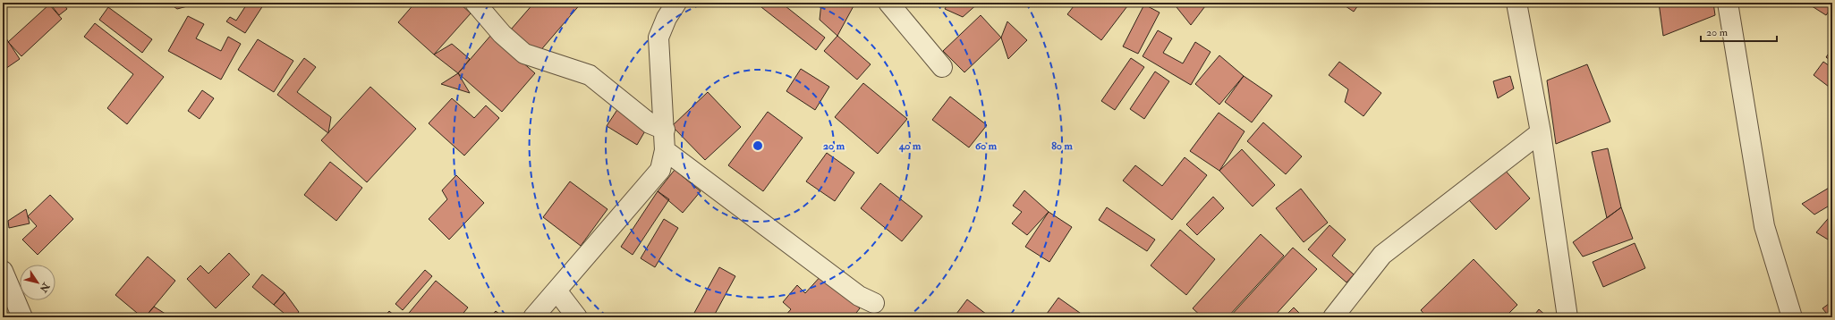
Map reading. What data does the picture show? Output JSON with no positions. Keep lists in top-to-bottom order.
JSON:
{
  "scale_bar": "20 m",
  "north": "bottom right",
  "rings": [
    "20 m",
    "40 m",
    "60 m",
    "80 m"
  ]
}
